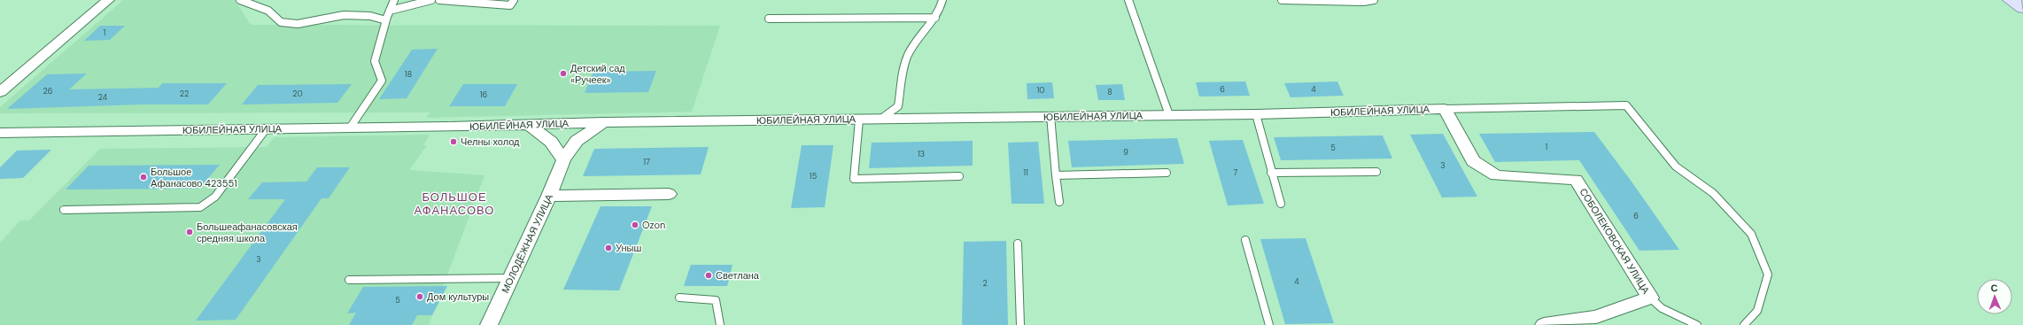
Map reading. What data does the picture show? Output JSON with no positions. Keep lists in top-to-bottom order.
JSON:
{
  "streets": {
    "street": ["ЮБИЛЕЙНАЯ УЛИЦА", "СОБОЛЕКОВСКАЯ УЛИЦА", "МОЛОДЁЖНАЯ УЛИЦА"]
  },
  "crossings": [
    ["ЮБИЛЕЙНАЯ УЛИЦА", "СОБОЛЕКОВСКАЯ УЛИЦА"],
    ["ЮБИЛЕЙНАЯ УЛИЦА", "МОЛОДЁЖНАЯ УЛИЦА"]
  ],
  "districts": ["БОЛЬШОЕ АФАНАСОВО"],
  "places": [
    "Детский сад «Ручеек»",
    "Челны холод",
    "Большое Афанасово 423551",
    "Ozon",
    "Большеафанасовская средняя школа",
    "Уныш",
    "Светлана",
    "Дом культуры"
  ],
  "house_numbers": [
    "1",
    "18",
    "6",
    "4",
    "10",
    "26",
    "8",
    "22",
    "20",
    "16",
    "24",
    "1",
    "5",
    "9",
    "13",
    "17",
    "3",
    "11",
    "7",
    "15",
    "6",
    "3",
    "4",
    "2",
    "5"
  ],
  "north": "top"
}
